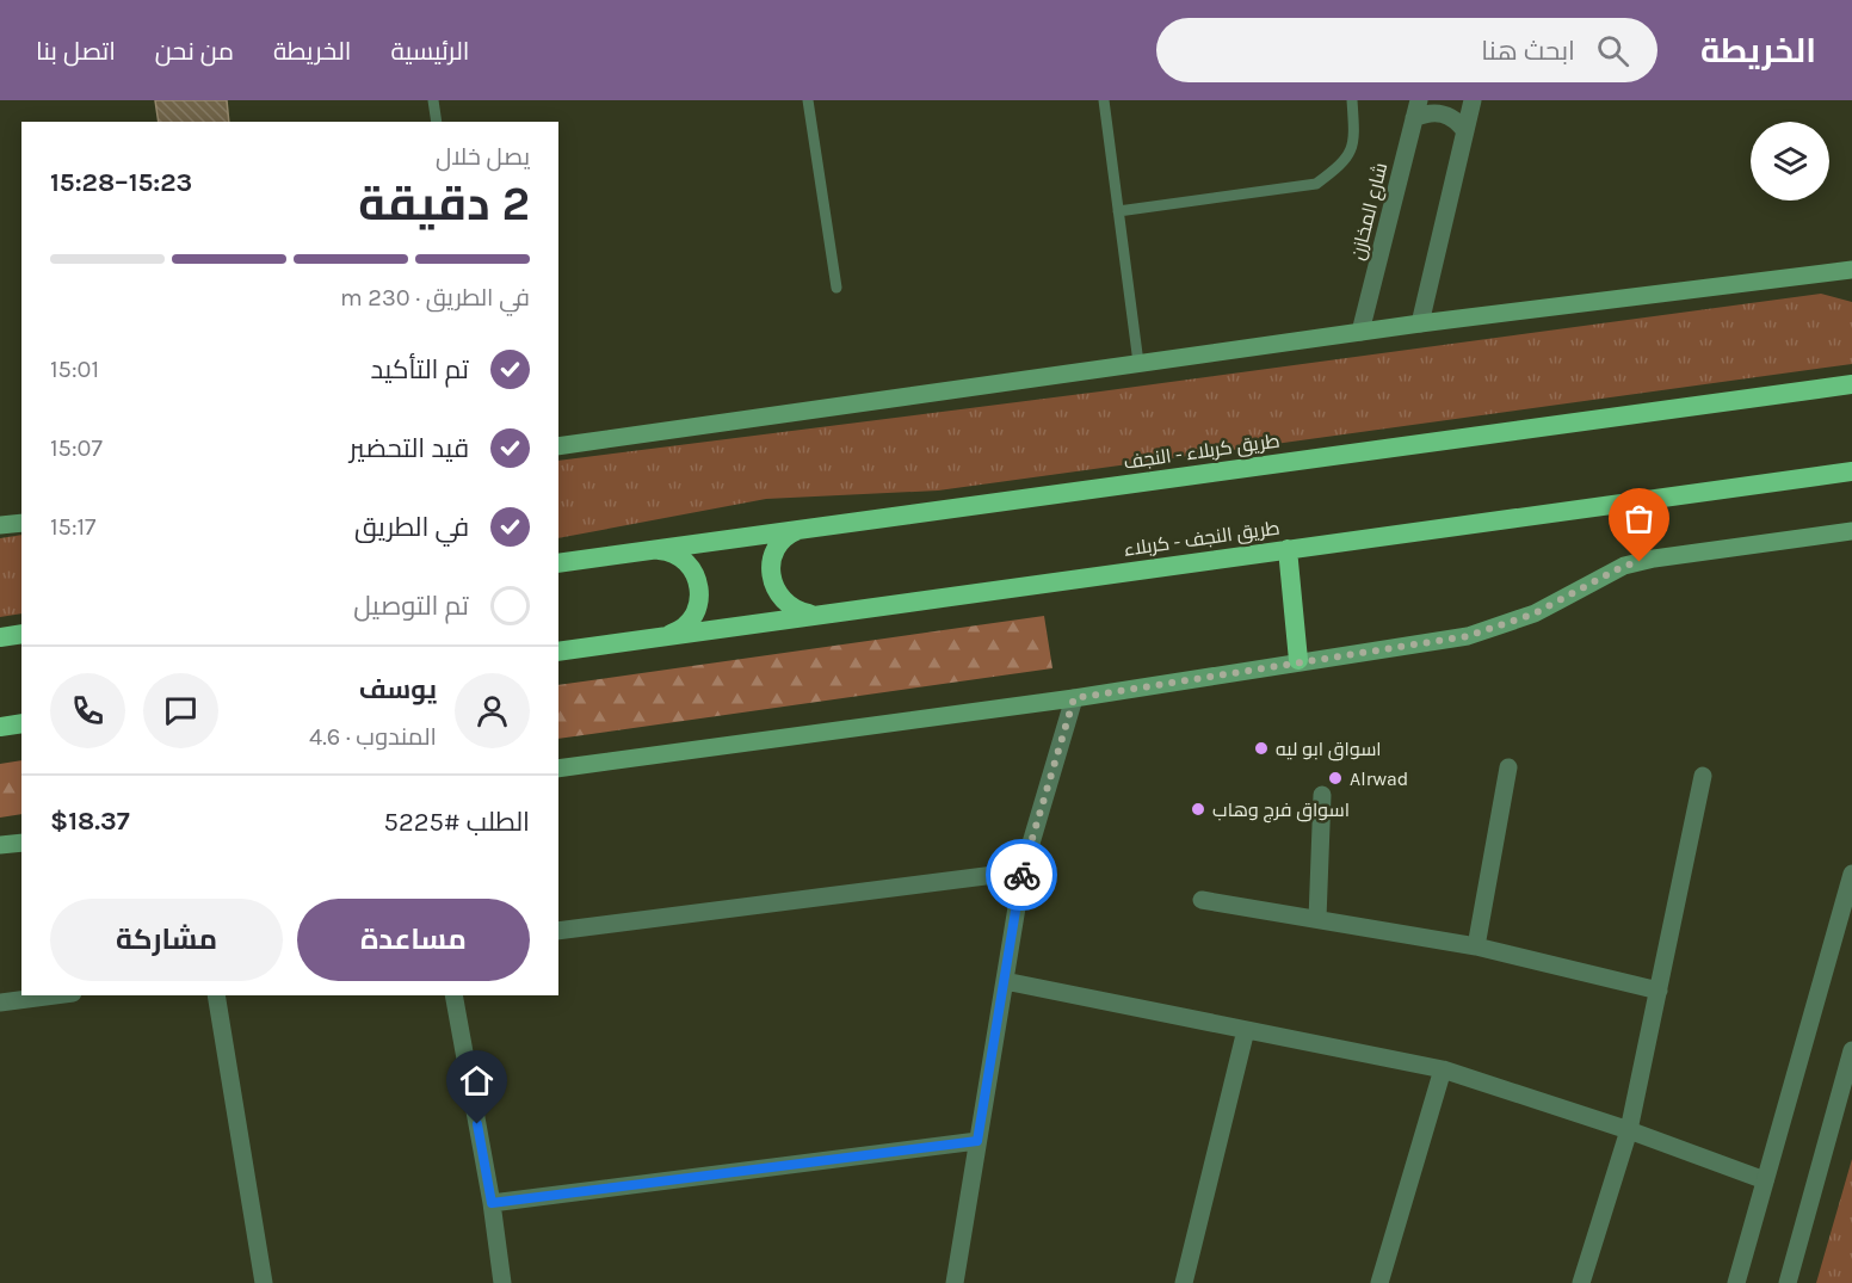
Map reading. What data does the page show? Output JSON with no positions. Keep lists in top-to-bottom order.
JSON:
{
  "streets": {
    "highway": ["طريق كربلاء - النجف", "طريق النجف - كربلاء"],
    "street": ["شارع المخازن"]
  },
  "places": ["اسواق ابو ليه", "Alrwad", "اسواق فرج وهاب"],
  "page": {
    "header": "الخريطة",
    "search": "ابحث هنا",
    "nav": [
      "الرئيسية",
      "الخريطة",
      "من نحن",
      "اتصل بنا"
    ],
    "heading": ["2 دقيقة", "يصل خلال", "15:23–15:28"],
    "panel": [
      "يوسف",
      "المندوب · 4.6",
      "الطلب #5225",
      "$18.37"
    ],
    "bar": "في الطريق · 230 m",
    "list": [
      ["تم التأكيد", "15:01"],
      ["قيد التحضير", "15:07"],
      ["في الطريق", "15:17"],
      "تم التوصيل"
    ],
    "buttons": ["مساعدة", "مشاركة"]
  }
}
